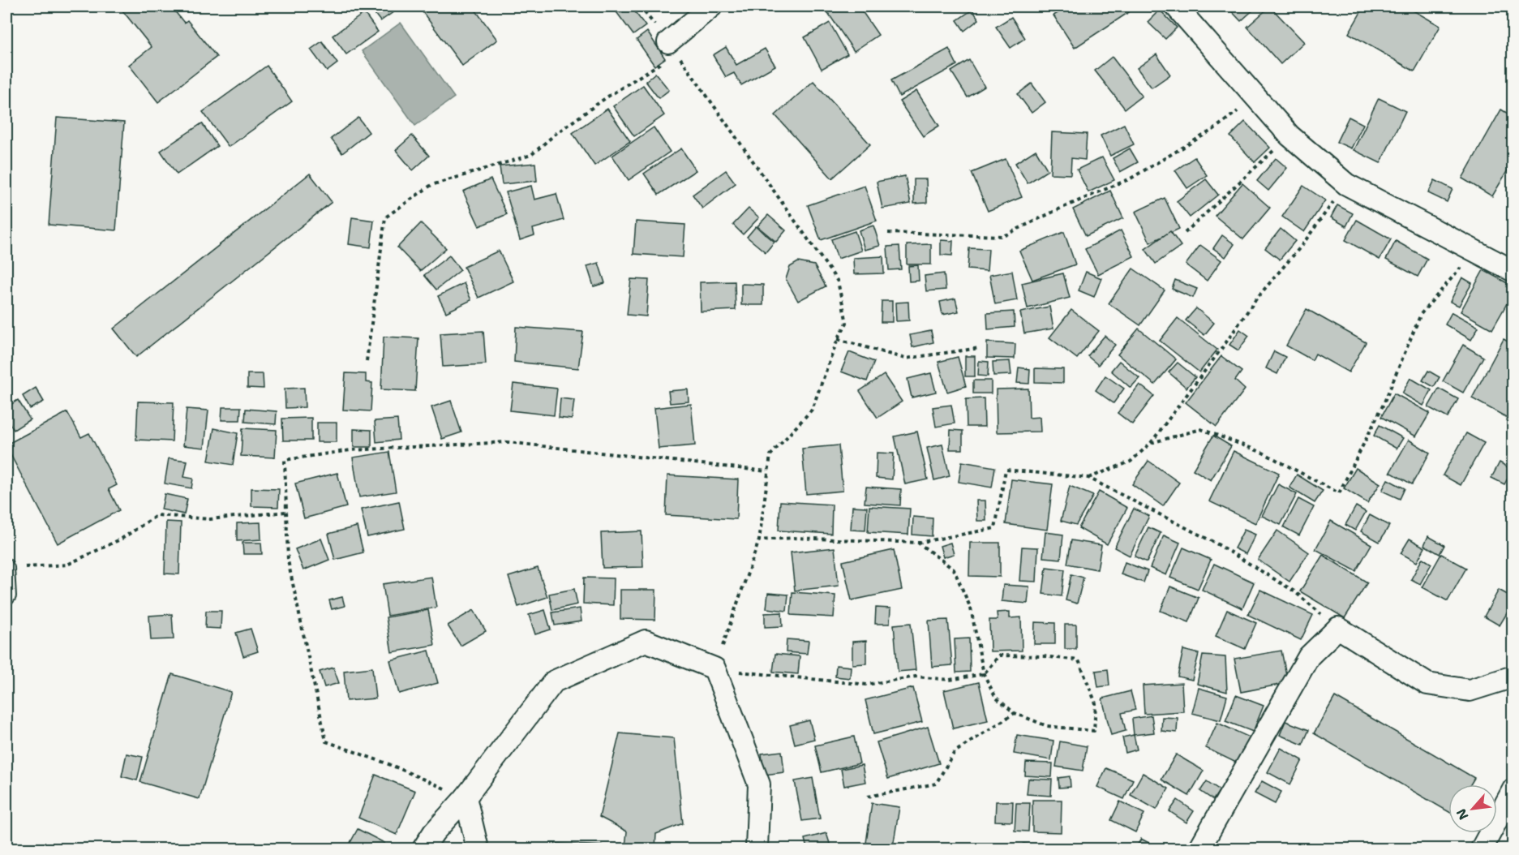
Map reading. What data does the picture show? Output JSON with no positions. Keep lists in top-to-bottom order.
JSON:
{
  "north": "bottom left"
}
